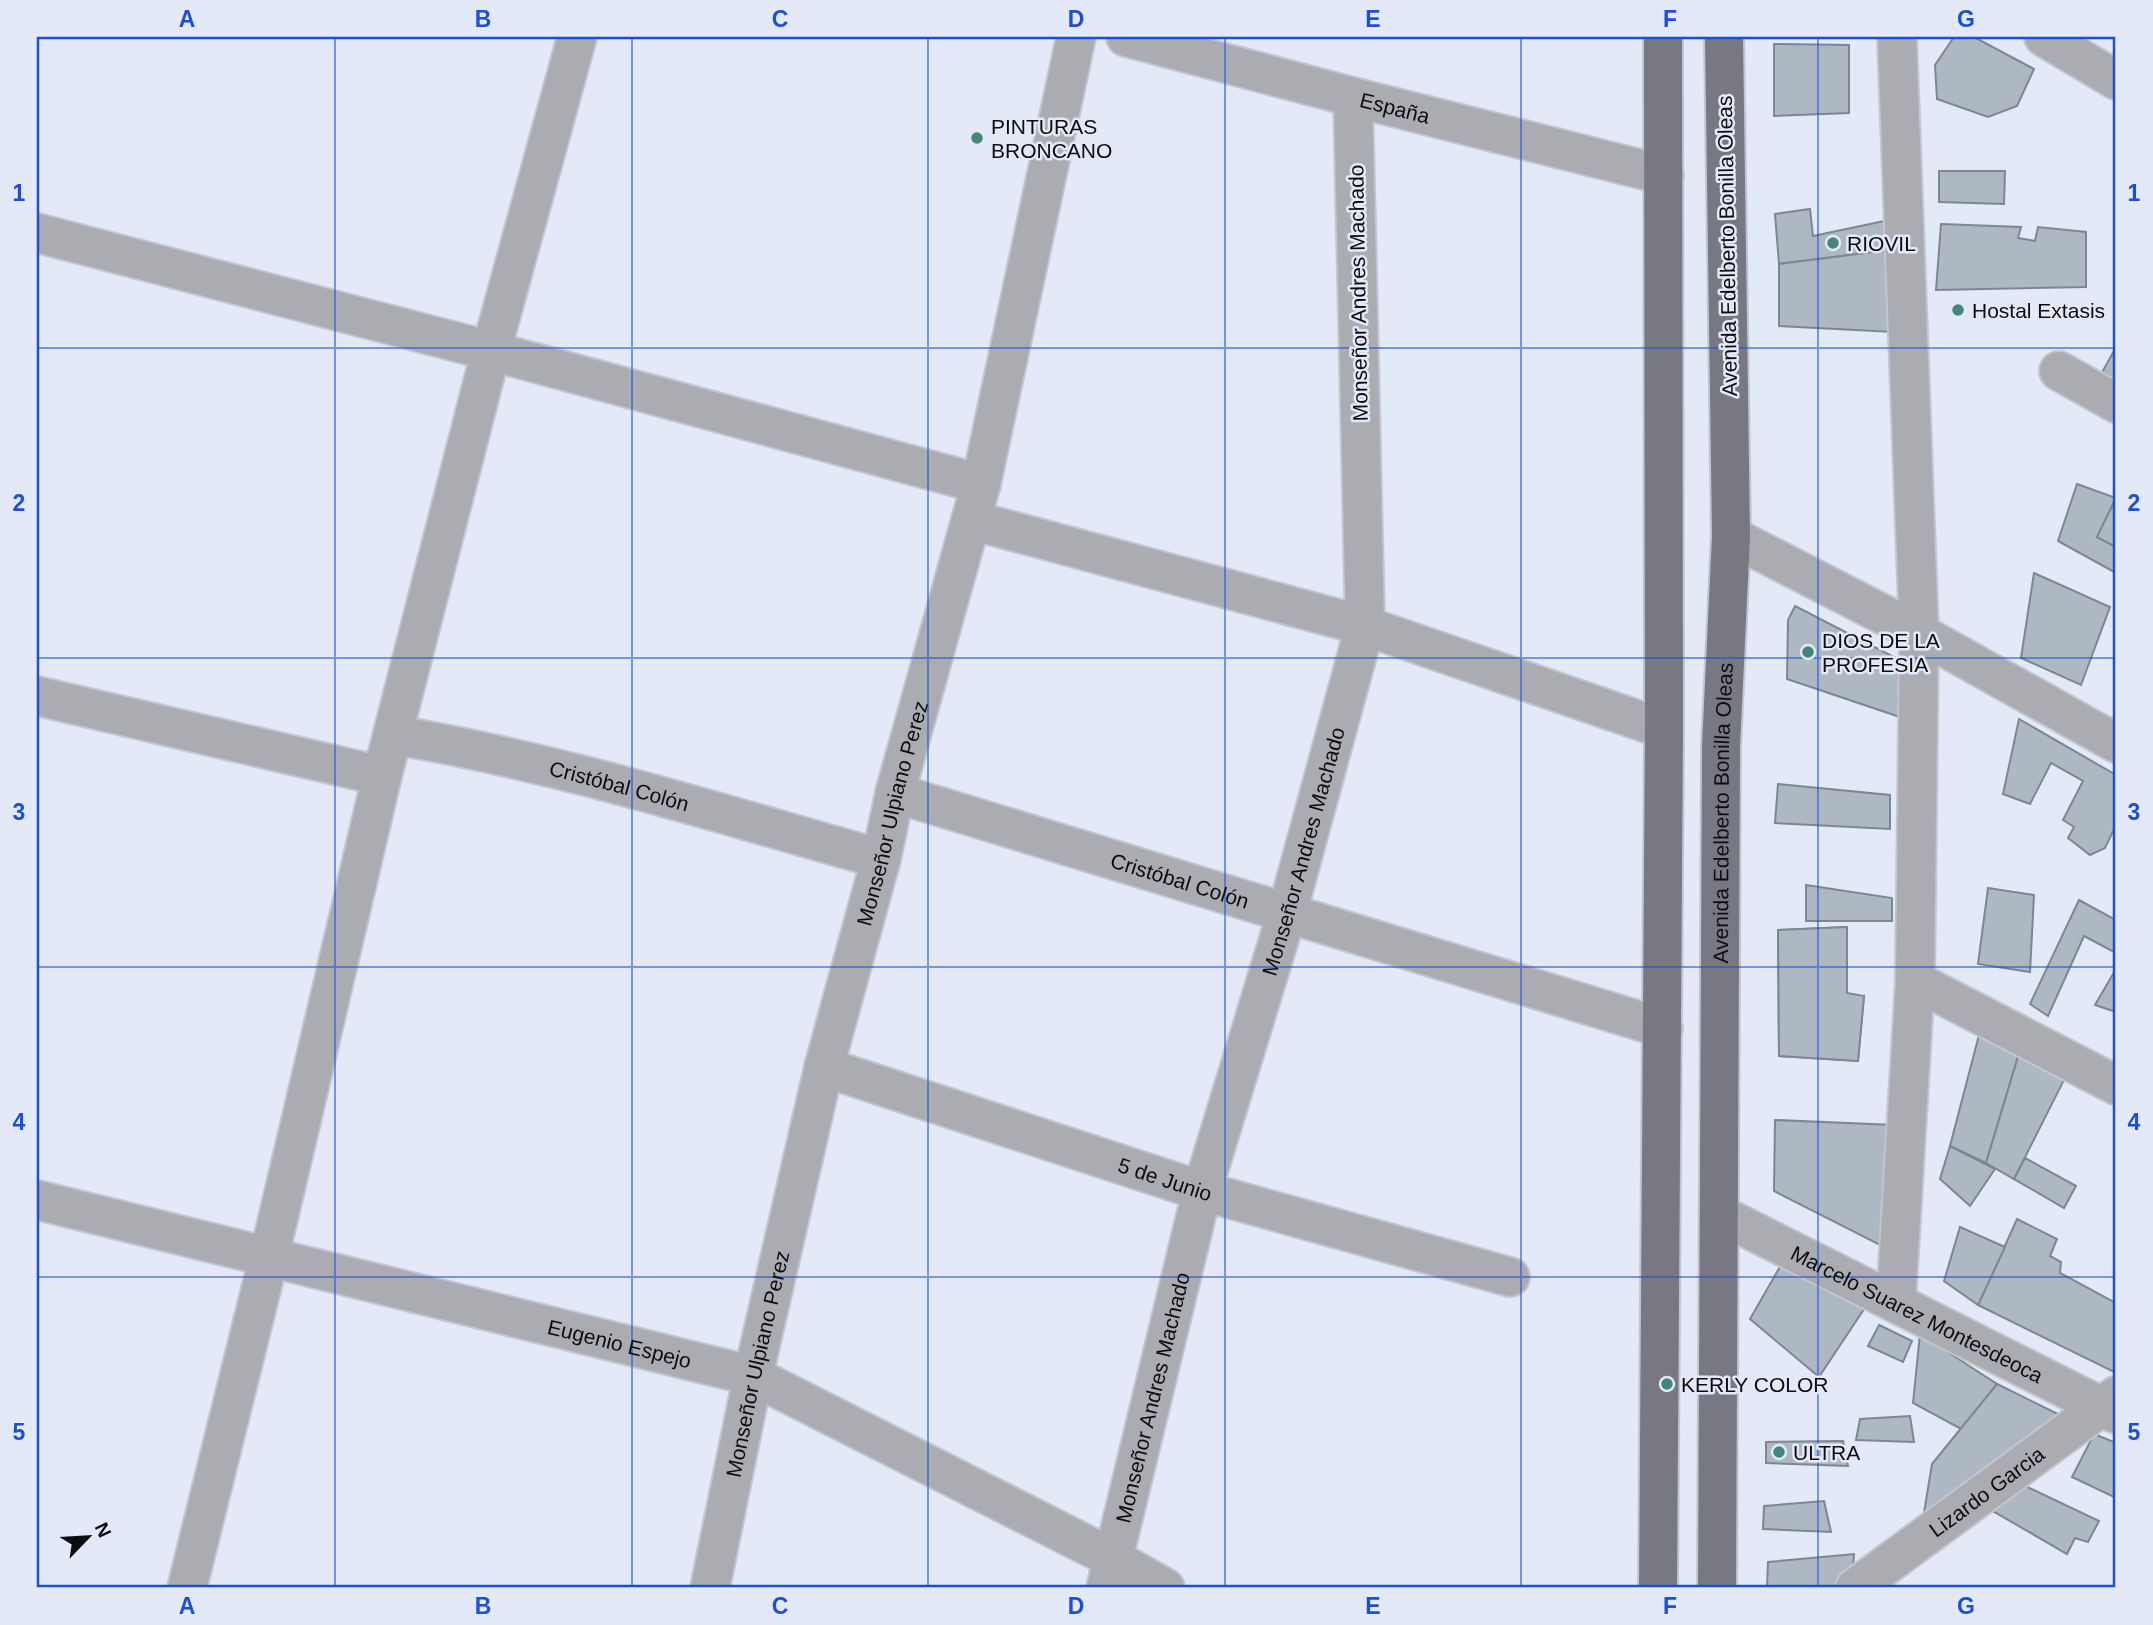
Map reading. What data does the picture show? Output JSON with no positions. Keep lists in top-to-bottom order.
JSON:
{
  "streets": {
    "main road": ["Avenida Edelberto Bonilla Oleas"],
    "street": [
      "España",
      "Monseñor Andres Machado",
      "Cristóbal Colón",
      "Monseñor Ulpiano Perez",
      "5 de Junio",
      "Marcelo Suarez Montesdeoca",
      "Eugenio Espejo",
      "Lizardo Garcia"
    ]
  },
  "crossings": [
    ["España", "Monseñor Andres Machado"],
    ["Avenida Edelberto Bonilla Oleas", "Marcelo Suarez Montesdeoca"],
    ["Monseñor Andres Machado", "Cristóbal Colón"],
    ["Monseñor Andres Machado", "5 de Junio"],
    ["Monseñor Andres Machado", "Eugenio Espejo"],
    ["Cristóbal Colón", "Monseñor Ulpiano Perez"],
    ["Monseñor Ulpiano Perez", "5 de Junio"],
    ["Monseñor Ulpiano Perez", "Eugenio Espejo"],
    ["Marcelo Suarez Montesdeoca", "Lizardo Garcia"]
  ],
  "places": [
    "PINTURAS BRONCANO",
    "RIOVIL",
    "Hostal Extasis",
    "DIOS DE LA PROFESIA",
    "KERLY COLOR",
    "ULTRA"
  ],
  "north": "top right",
  "grid": {
    "columns": [
      "A",
      "B",
      "C",
      "D",
      "E",
      "F",
      "G"
    ],
    "rows": [
      "1",
      "2",
      "3",
      "4",
      "5"
    ]
  }
}
